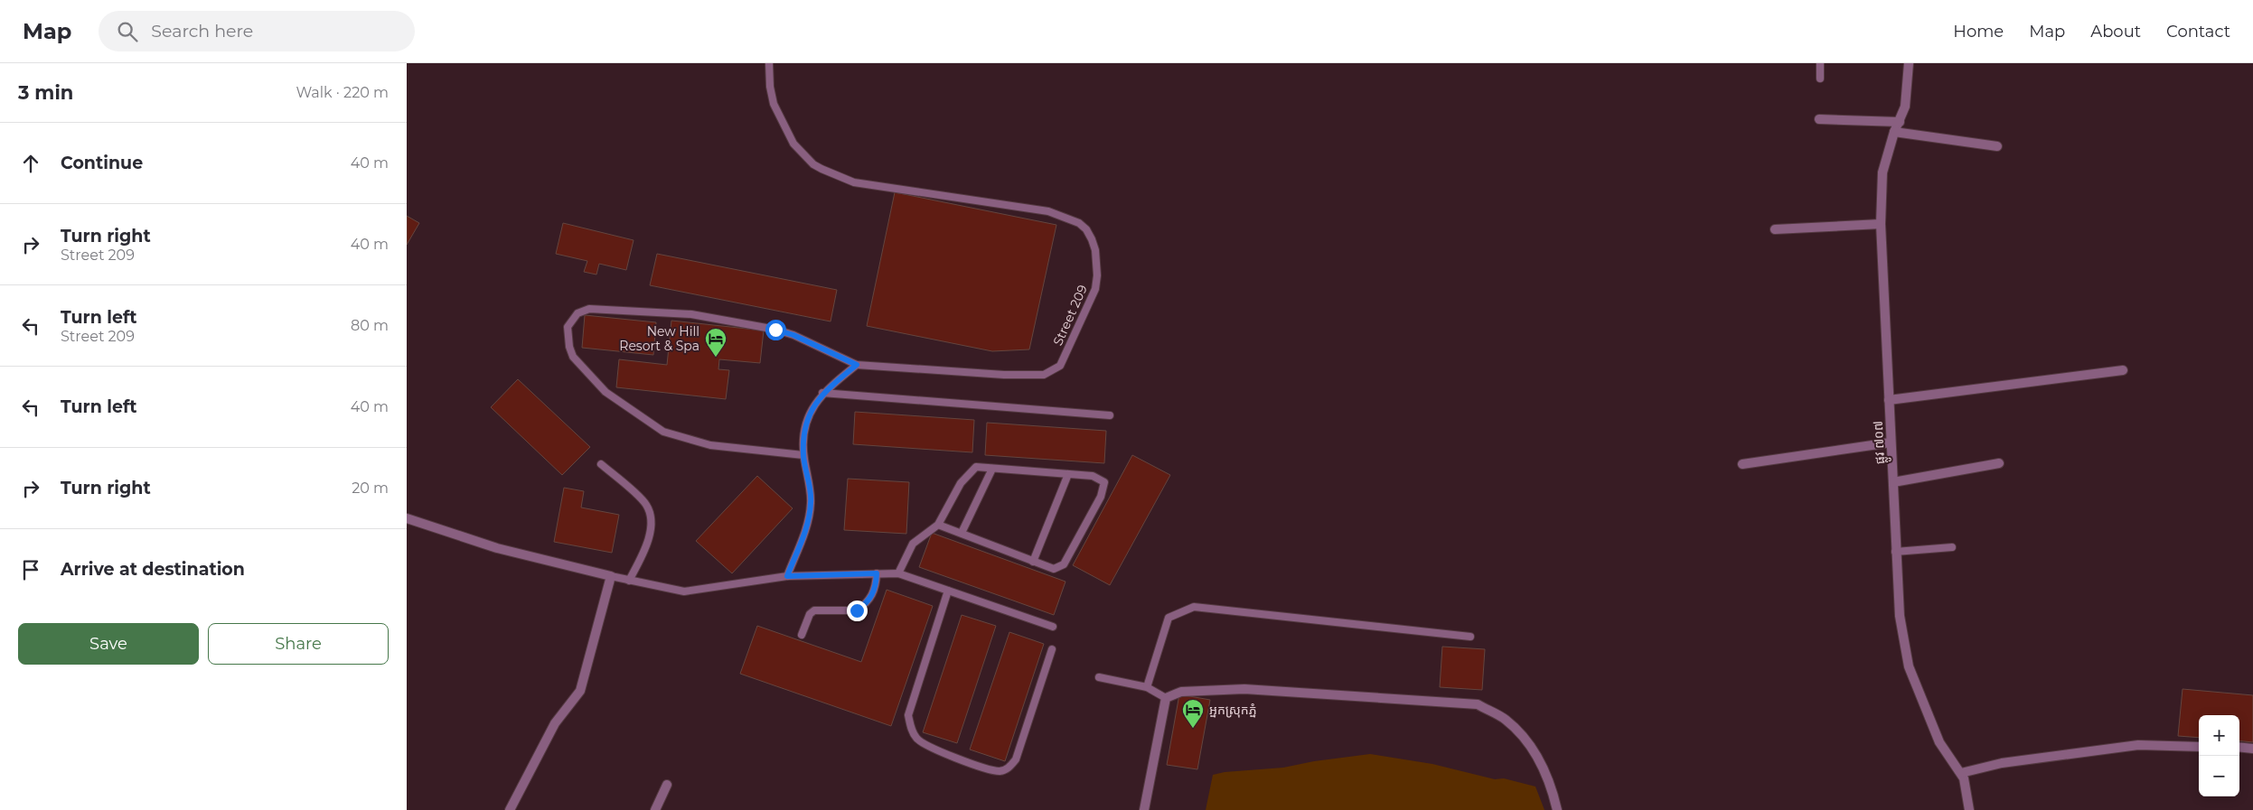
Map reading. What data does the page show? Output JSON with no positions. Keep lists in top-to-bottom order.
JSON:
{
  "streets": {
    "street": ["ផ្លូវ ៧០៧"],
    "lane": ["Street 209"]
  },
  "places": {
    "hotel": ["New Hill Resort & Spa", "អ្នកស្រុកភ្នំ"]
  },
  "page": {
    "header": "Map",
    "search": "Search here",
    "nav": [
      "Home",
      "Map",
      "About",
      "Contact"
    ],
    "heading": ["3 min", "Walk · 220 m"],
    "list": [
      ["Continue", "40 m"],
      ["Turn right", "Street 209", "40 m"],
      ["Turn left", "Street 209", "80 m"],
      ["Turn left", "40 m"],
      ["Turn right", "20 m"],
      "Arrive at destination"
    ],
    "buttons": ["Save", "Share"],
    "map_buttons": ["+", "−"]
  }
}
